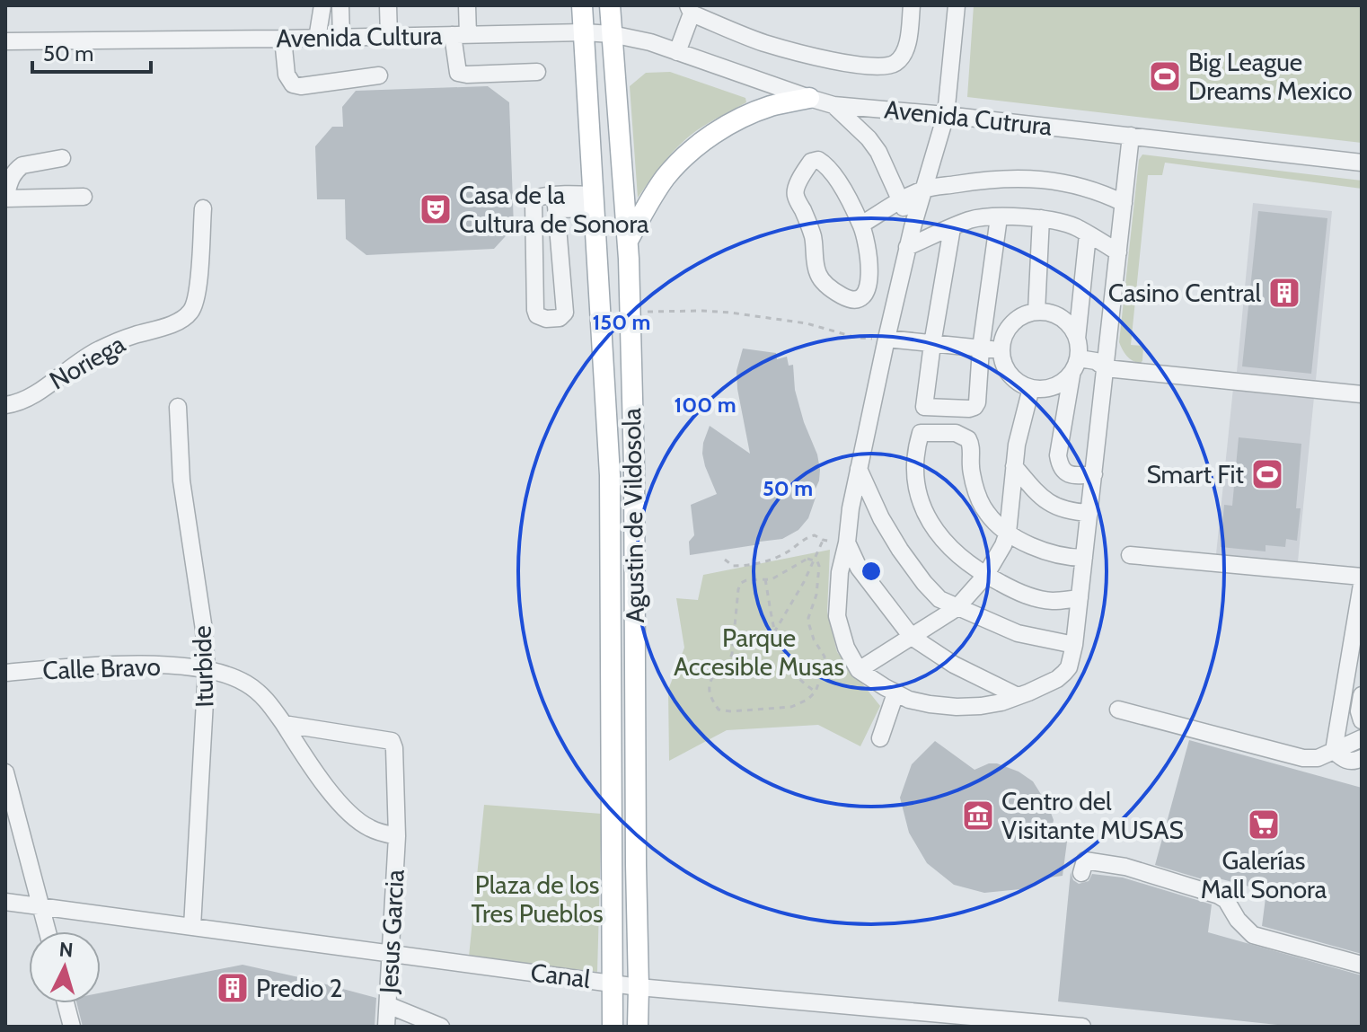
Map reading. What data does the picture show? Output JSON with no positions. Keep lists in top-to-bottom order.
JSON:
{
  "streets": {
    "main road": ["Agustin de Vildosola"],
    "street": [
      "Avenida Cultura",
      "Avenida Cutrura",
      "Noriega",
      "Iturbide",
      "Calle Bravo",
      "Jesus Garcia",
      "Canal"
    ]
  },
  "crossings": [
    ["Avenida Cultura", "Avenida Cutrura"],
    ["Avenida Cultura", "Agustin de Vildosola"],
    ["Avenida Cutrura", "Agustin de Vildosola"],
    ["Agustin de Vildosola", "Canal"],
    ["Iturbide", "Calle Bravo"],
    ["Iturbide", "Canal"],
    ["Calle Bravo", "Jesus Garcia"],
    ["Jesus Garcia", "Canal"]
  ],
  "parks": ["Parque Accesible Musas", "Plaza de los Tres Pueblos"],
  "places": {
    "sports": ["Big League Dreams Mexico", "Smart Fit"],
    "theatre": ["Casa de la Cultura de Sonora"],
    "building": ["Casino Central", "Predio 2"],
    "museum": ["Centro del Visitante MUSAS"],
    "supermarket": ["Galerías Mall Sonora"]
  },
  "scale_bar": "50 m",
  "north": "top",
  "rings": ["150 m", "100 m", "50 m"]
}
